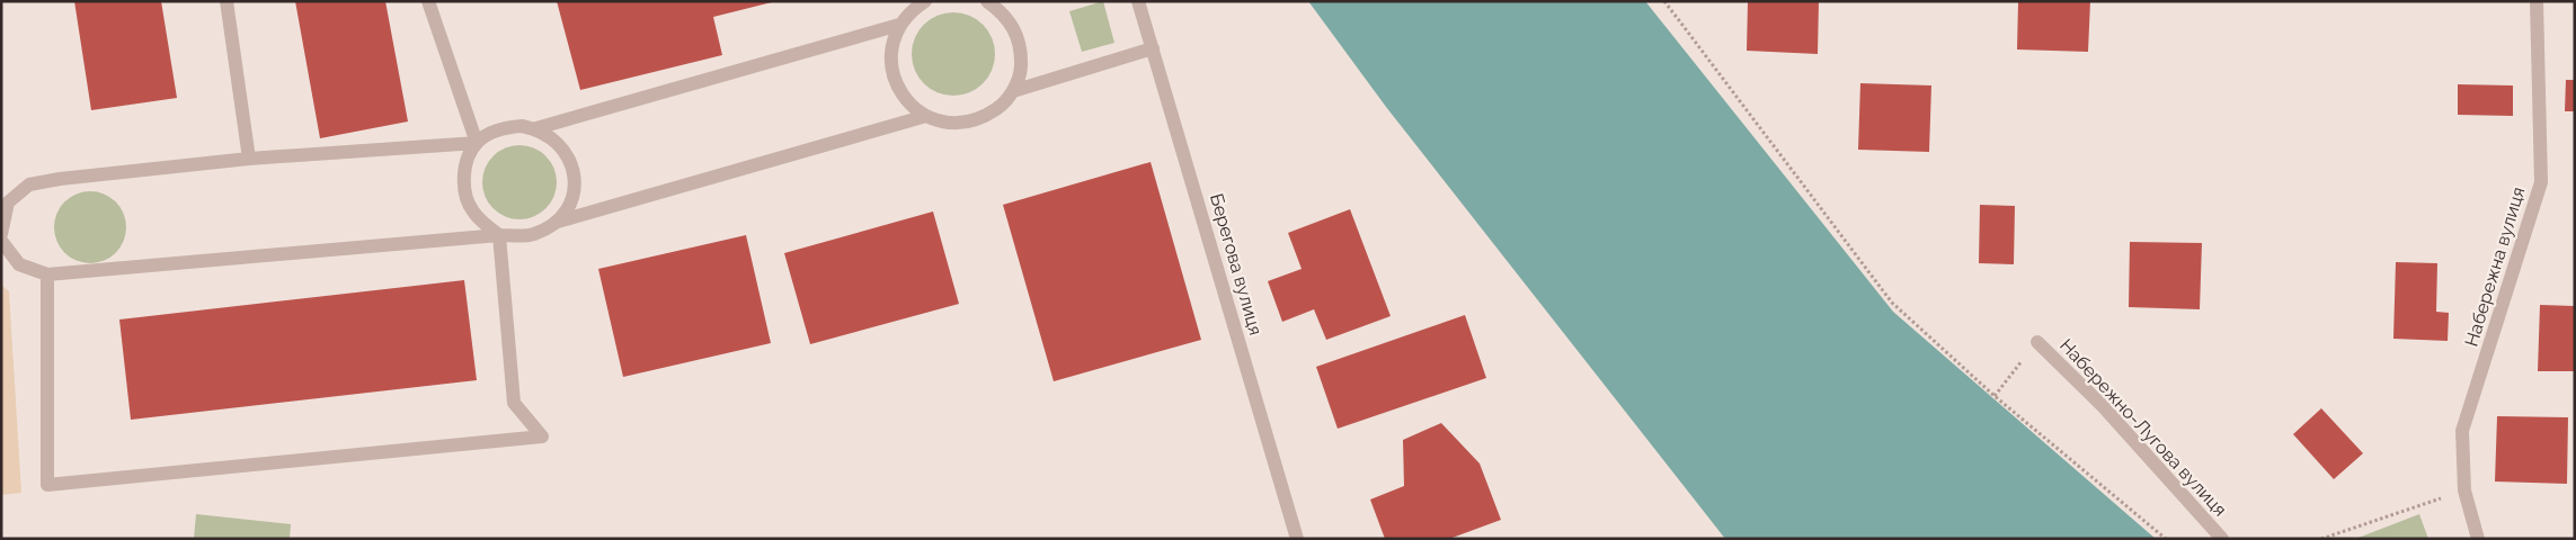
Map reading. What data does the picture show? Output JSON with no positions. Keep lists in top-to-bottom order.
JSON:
{
  "streets": {
    "street": ["Берегова вулиця", "Набережна вулиця", "Набережно-Лугова вулиця"]
  }
}
